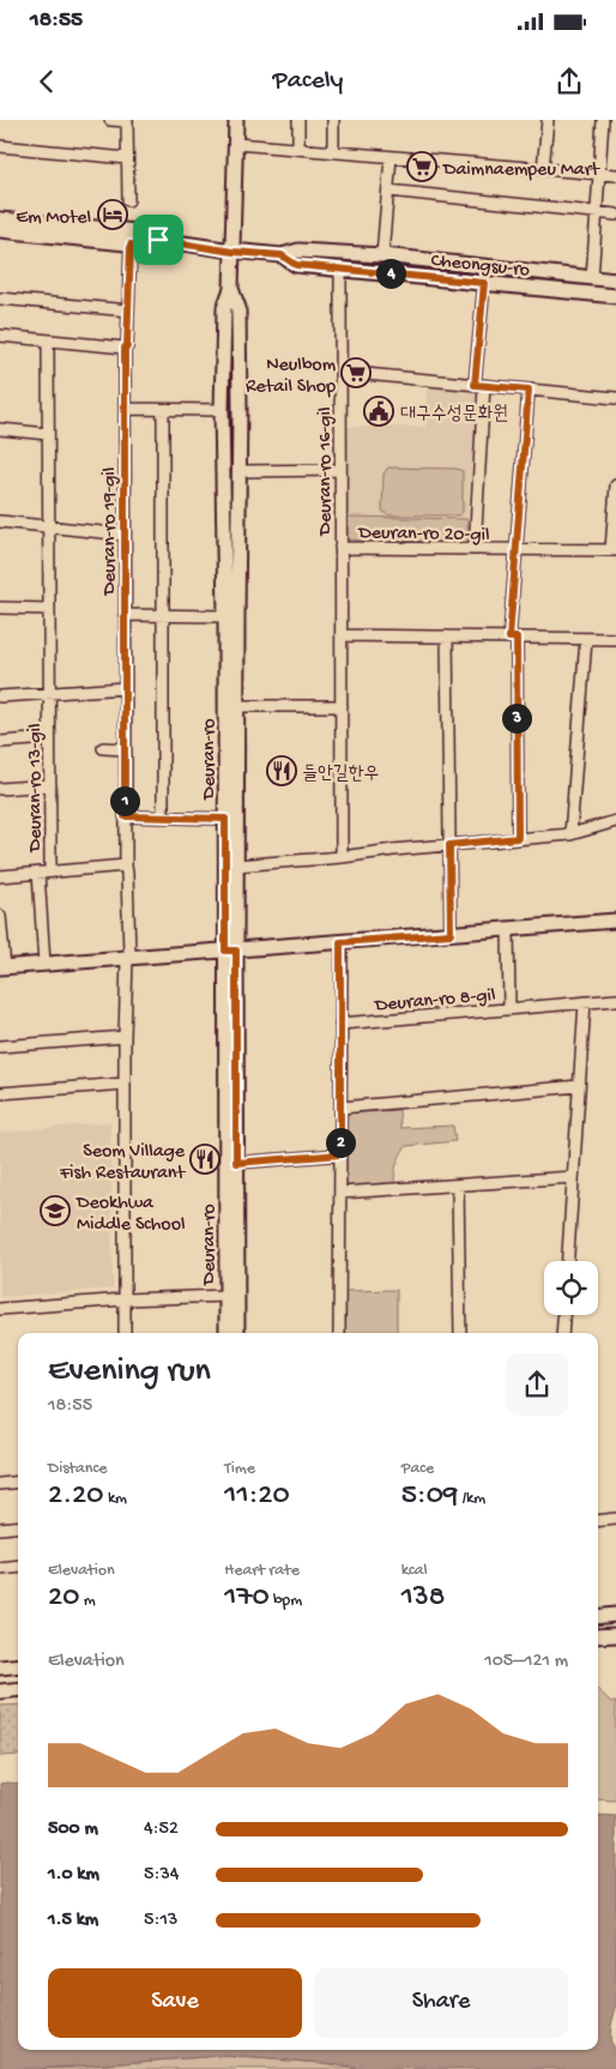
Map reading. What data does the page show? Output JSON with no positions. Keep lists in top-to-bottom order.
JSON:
{
  "streets": {
    "main road": ["Cheongsu-ro", "Deuran-ro"],
    "street": [
      "Deuran-ro 16-gil",
      "Deuran-ro 19-gil",
      "Deuran-ro 20-gil",
      "Deuran-ro 13-gil",
      "Deuran-ro 8-gil"
    ]
  },
  "crossings": [
    ["Cheongsu-ro", "Deuran-ro"],
    ["Deuran-ro 16-gil", "Deuran-ro 20-gil"]
  ],
  "places": {
    "supermarket": ["Daimnaempeu Mart", "Neulbom Retail Shop"],
    "hotel": ["Em Motel"],
    "public building": ["대구수성문화원"],
    "restaurant": ["들안길한우", "Seom Village Fish Restaurant"],
    "school or university": ["Deokhwa Middle School"]
  },
  "page": {
    "status": "18:55",
    "header": "Pacely",
    "pins": [
      "4",
      "3",
      "1",
      "2"
    ],
    "heading": ["Evening run", "18:55"],
    "stats": [
      ["Distance", "2.20 km"],
      ["Time", "11:20"],
      ["Pace", "5:09 /km"],
      ["Elevation", "20 m"],
      ["Heart rate", "170 bpm"],
      ["kcal", "138"]
    ],
    "chart": ["Elevation", "105–121 m"],
    "list": [
      {
        "name": "500 m",
        "note": "4:52"
      },
      {
        "name": "1.0 km",
        "note": "5:34"
      },
      {
        "name": "1.5 km",
        "note": "5:13"
      }
    ],
    "buttons": ["Save", "Share"]
  }
}
